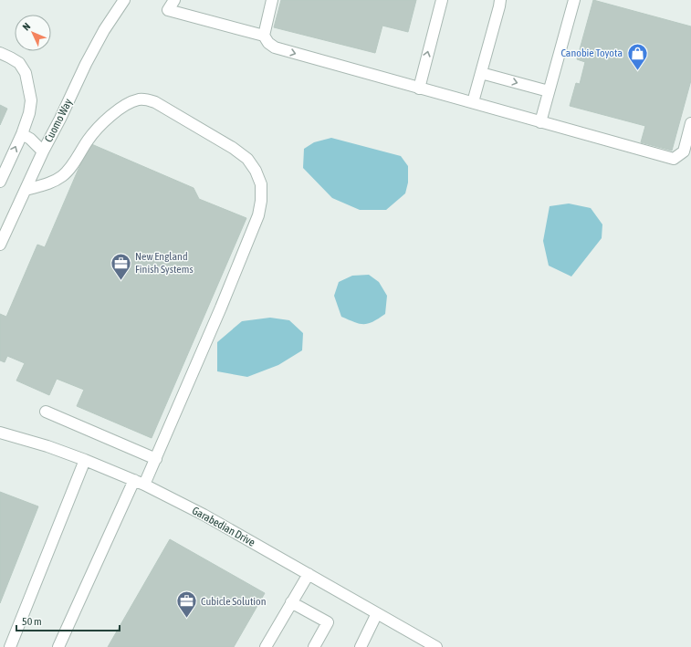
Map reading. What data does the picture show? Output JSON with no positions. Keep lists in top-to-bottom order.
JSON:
{
  "streets": {
    "lane": ["Cuomo Way", "Garabedian Drive"]
  },
  "places": {
    "shop": ["Canobie Toyota"],
    "office": ["New England Finish Systems", "Cubicle Solution"]
  },
  "scale_bar": "50 m",
  "north": "top left"
}
